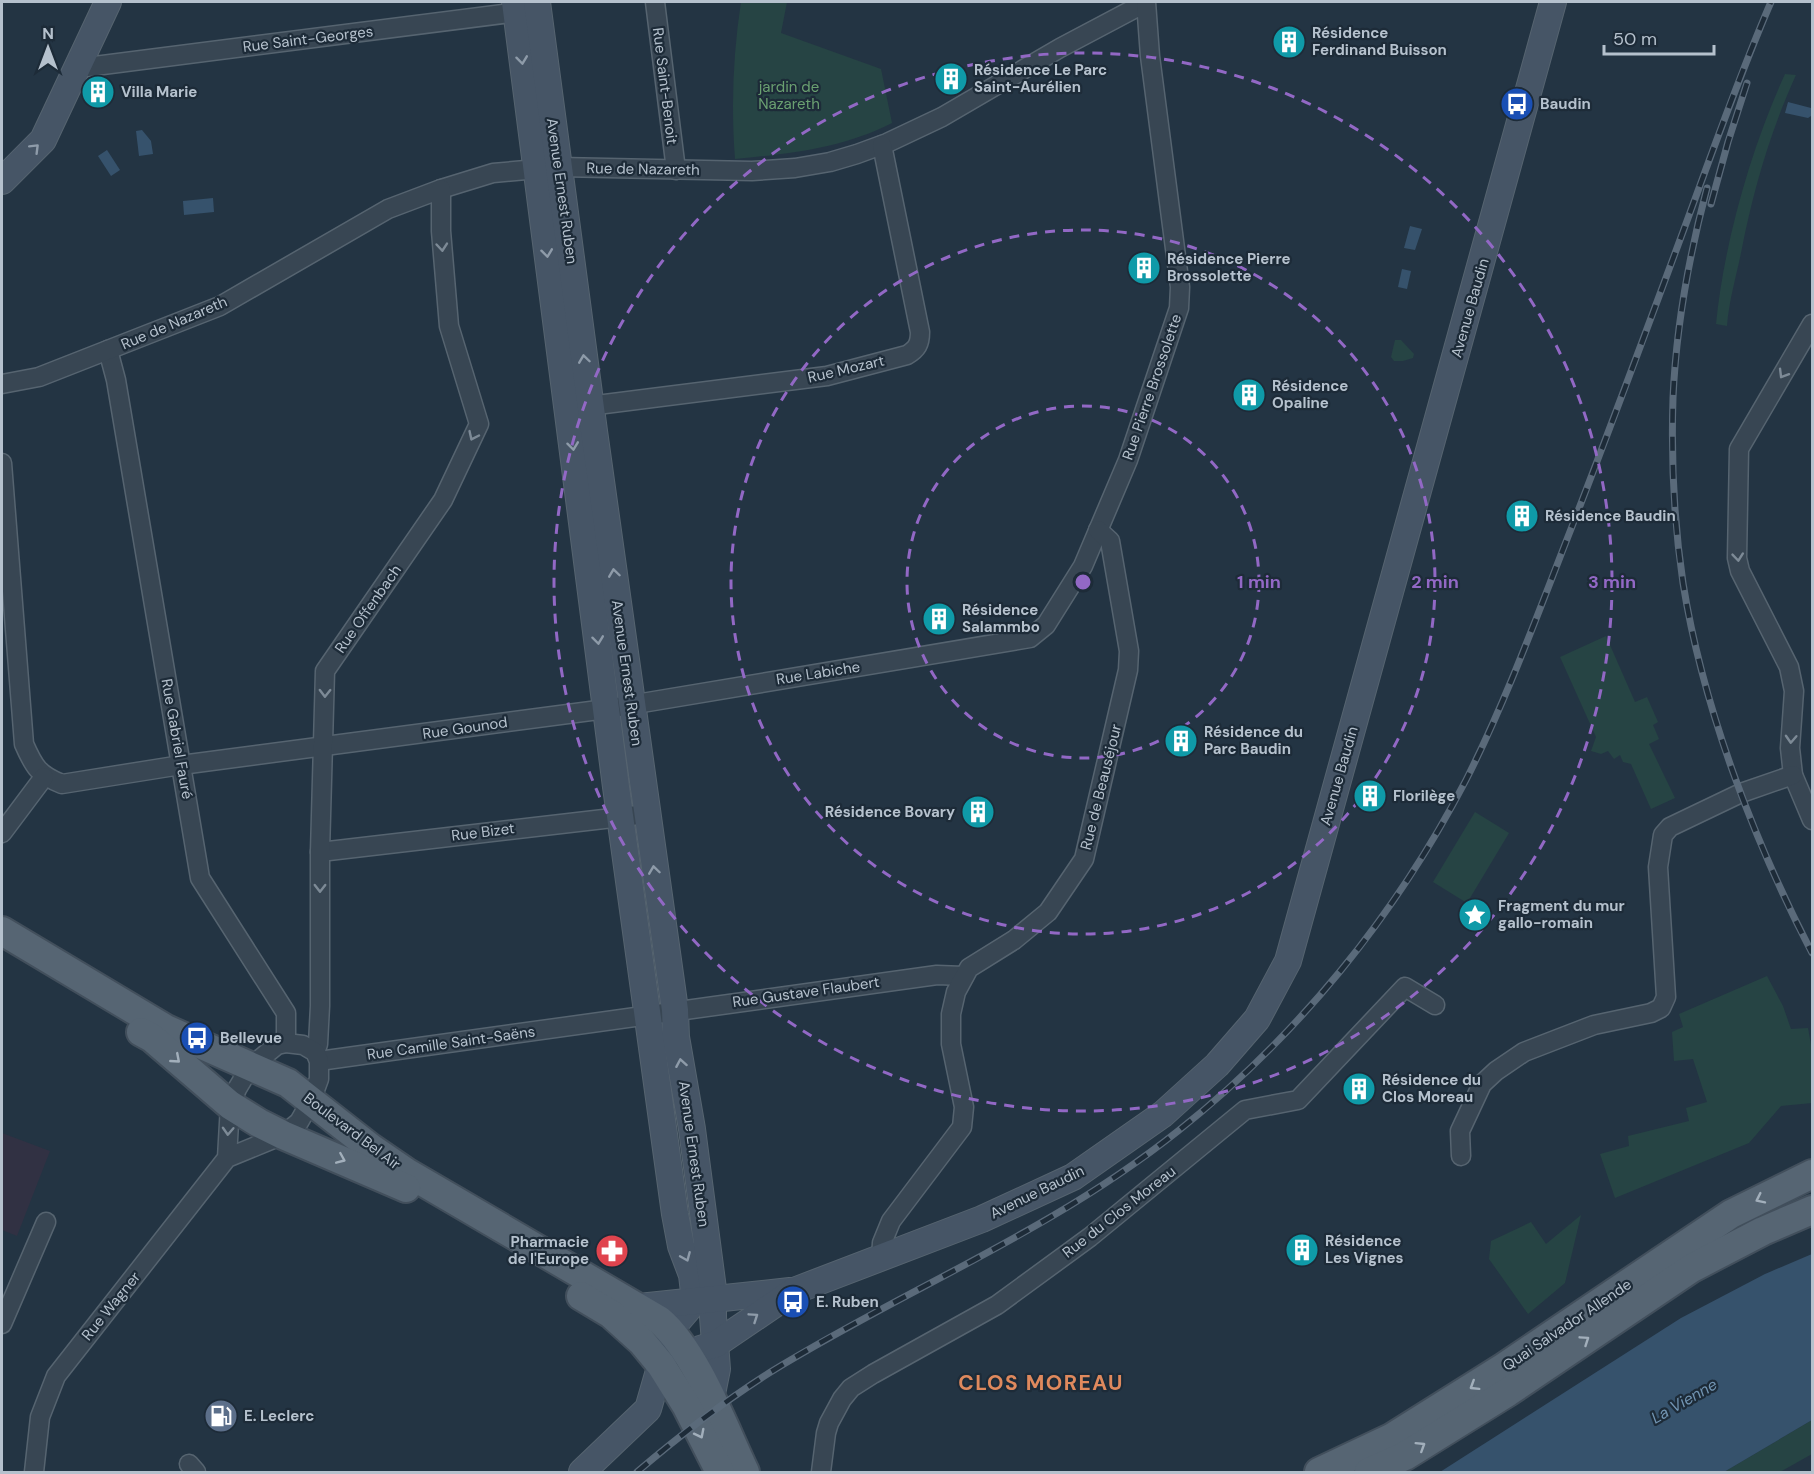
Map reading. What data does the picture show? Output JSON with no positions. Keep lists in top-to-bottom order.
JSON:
{
  "streets": {
    "main road": ["Boulevard Bel Air", "Quai Salvador Allende"],
    "street": [
      "Rue Saint-Georges",
      "Rue Saint-Benoit",
      "Rue de Nazareth",
      "Avenue Ernest Ruben",
      "Avenue Baudin",
      "Rue Mozart",
      "Rue Pierre Brossolette",
      "Rue Offenbach",
      "Rue Labiche",
      "Rue Gounod",
      "Rue Gabriel Fauré",
      "Rue de Beauséjour",
      "Rue Bizet",
      "Rue Gustave Flaubert",
      "Rue Camille Saint-Saëns",
      "Rue du Clos Moreau",
      "Rue Wagner"
    ]
  },
  "crossings": [
    ["Rue Saint-Georges", "Avenue Ernest Ruben"],
    ["Rue Saint-Benoit", "Rue de Nazareth"],
    ["Rue de Nazareth", "Avenue Ernest Ruben"],
    ["Rue de Nazareth", "Rue Mozart"],
    ["Rue de Nazareth", "Rue Pierre Brossolette"],
    ["Rue de Nazareth", "Rue Offenbach"],
    ["Rue de Nazareth", "Rue Gabriel Fauré"],
    ["Avenue Ernest Ruben", "Avenue Baudin"],
    ["Avenue Ernest Ruben", "Rue Mozart"],
    ["Avenue Ernest Ruben", "Rue Labiche"],
    ["Avenue Ernest Ruben", "Rue Gounod"],
    ["Avenue Ernest Ruben", "Rue Bizet"],
    ["Avenue Ernest Ruben", "Rue Gustave Flaubert"],
    ["Avenue Ernest Ruben", "Rue Camille Saint-Saëns"],
    ["Avenue Baudin", "Rue de Beauséjour"],
    ["Avenue Baudin", "Boulevard Bel Air"],
    ["Rue Pierre Brossolette", "Rue Labiche"],
    ["Rue Pierre Brossolette", "Rue de Beauséjour"],
    ["Rue Offenbach", "Rue Gounod"],
    ["Rue Offenbach", "Rue Bizet"],
    ["Rue Offenbach", "Rue Camille Saint-Saëns"],
    ["Rue Labiche", "Rue Gounod"],
    ["Rue Gounod", "Rue Gabriel Fauré"],
    ["Rue de Beauséjour", "Rue Gustave Flaubert"],
    ["Rue Gustave Flaubert", "Rue Camille Saint-Saëns"],
    ["Boulevard Bel Air", "Rue Wagner"]
  ],
  "one_way": ["Rue Offenbach"],
  "districts": ["CLOS MOREAU"],
  "water": ["La Vienne"],
  "parks": ["jardin de Nazareth"],
  "places": {
    "building": [
      "Résidence Ferdinand Buisson",
      "Résidence Le Parc Saint-Aurélien",
      "Villa Marie",
      "Résidence Pierre Brossolette",
      "Résidence Opaline",
      "Résidence Baudin",
      "Résidence Salammbo",
      "Résidence du Parc Baudin",
      "Florilège",
      "Résidence Bovary",
      "Résidence du Clos Moreau",
      "Résidence Les Vignes"
    ],
    "bus stop": ["Baudin", "Bellevue", "E. Ruben"],
    "place": ["Fragment du mur gallo-romain"],
    "pharmacy": ["Pharmacie de l'Europe"],
    "fuel station": ["E. Leclerc"]
  },
  "scale_bar": "50 m",
  "north": "top",
  "rings": ["1 min", "2 min", "3 min"]
}
